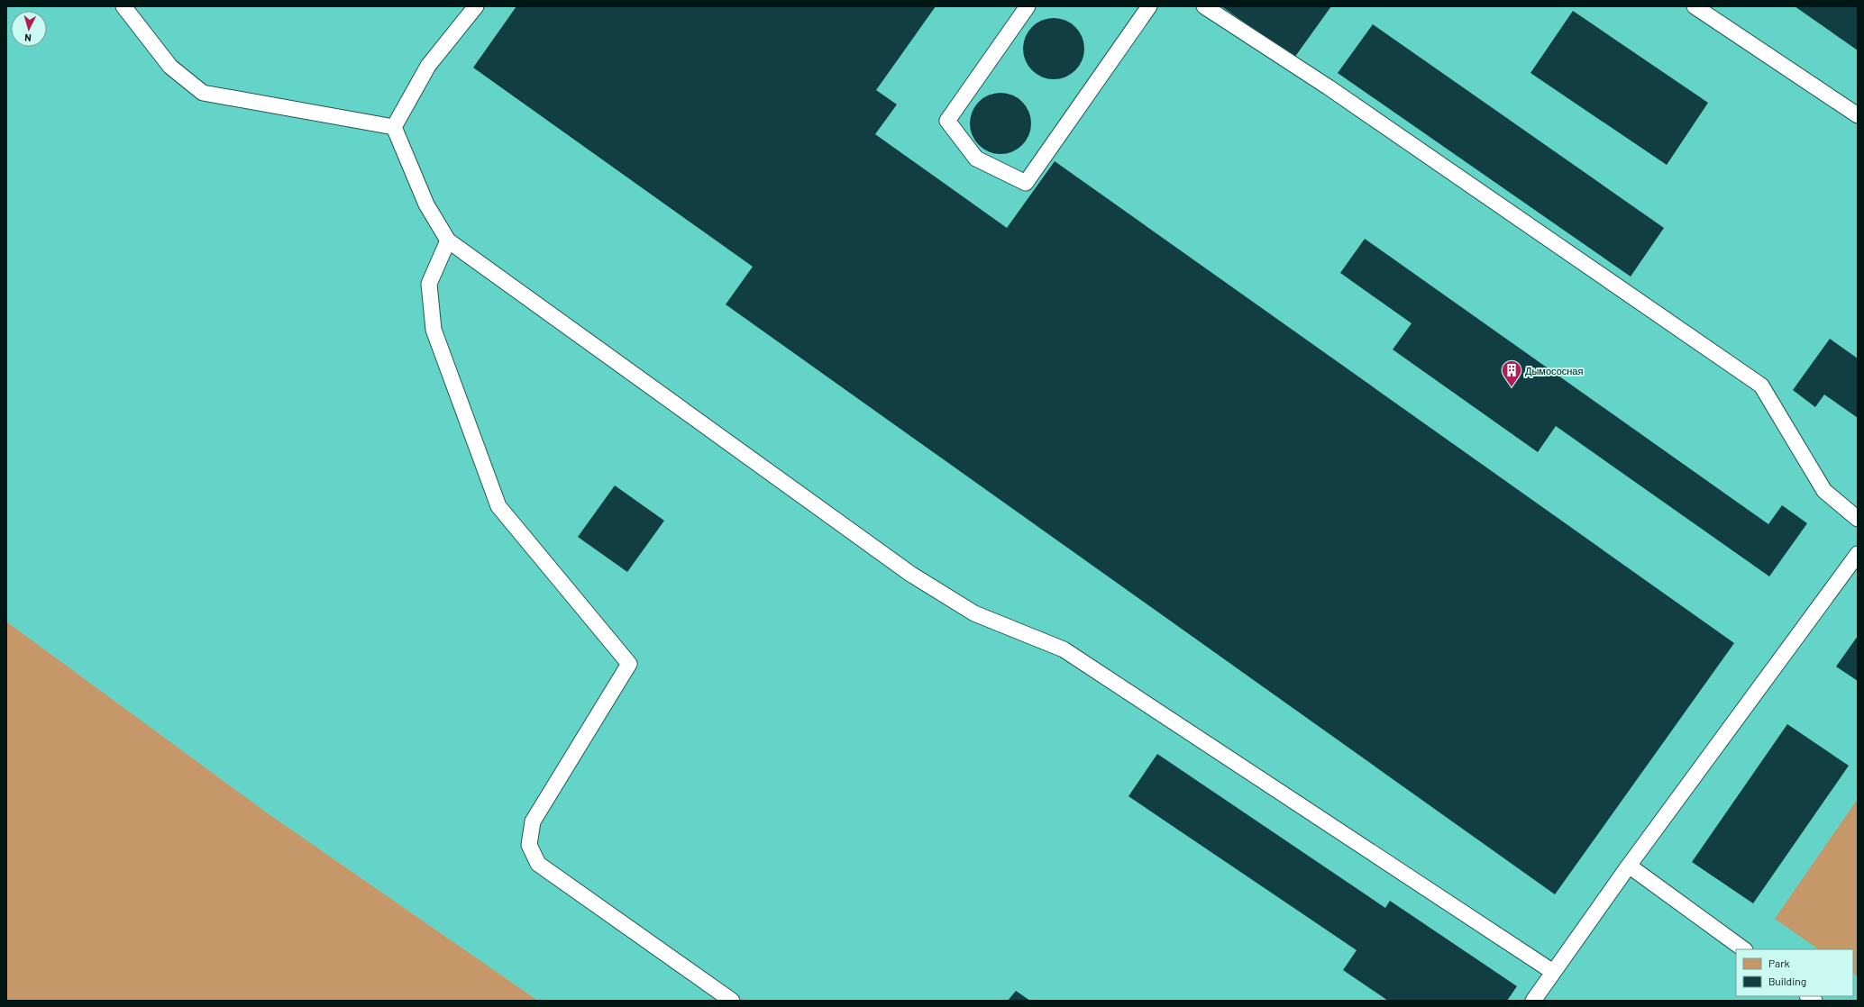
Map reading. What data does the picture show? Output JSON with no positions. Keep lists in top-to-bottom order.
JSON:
{
  "places": {
    "building": ["Дымососная"]
  },
  "legend": ["Park", "Building"],
  "north": "bottom"
}
